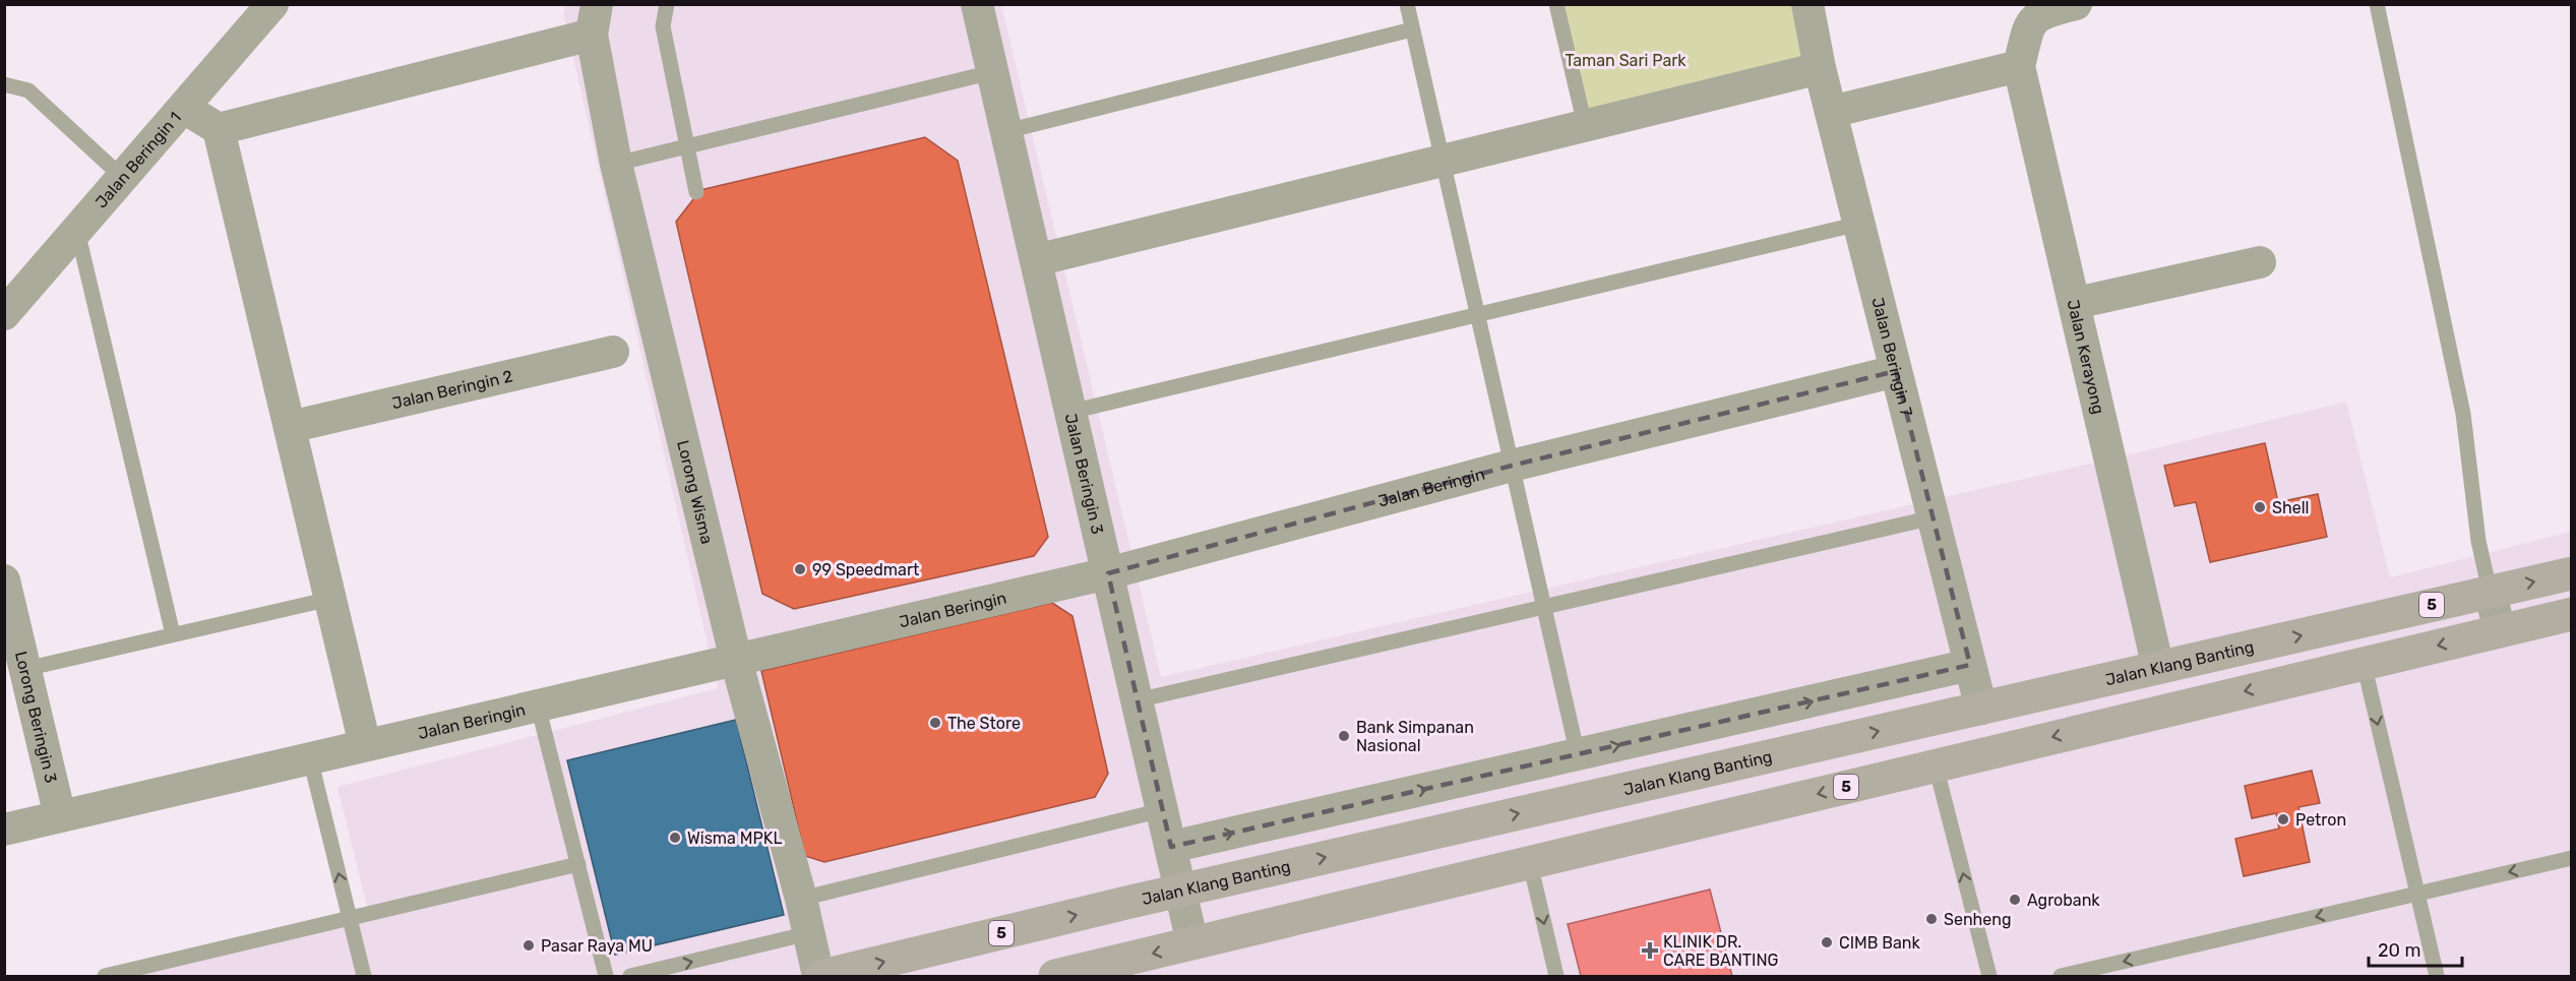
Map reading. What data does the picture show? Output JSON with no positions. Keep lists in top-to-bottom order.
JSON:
{
  "streets": {
    "highway": ["5", "Jalan Klang Banting"],
    "street": [
      "Jalan Beringin 1",
      "Jalan Kerayong",
      "Jalan Beringin 7",
      "Jalan Beringin 2",
      "Jalan Beringin 3",
      "Jalan Beringin",
      "Lorong Wisma",
      "Lorong Beringin 3"
    ]
  },
  "crossings": [
    ["Jalan Kerayong", "Jalan Klang Banting"],
    ["Jalan Beringin 7", "Jalan Beringin"],
    ["Jalan Beringin 7", "Jalan Klang Banting"],
    ["Jalan Beringin 3", "Jalan Beringin"],
    ["Jalan Beringin 3", "5"],
    ["Jalan Beringin 3", "Jalan Klang Banting"],
    ["Jalan Beringin", "Lorong Wisma"],
    ["Jalan Beringin", "Lorong Beringin 3"],
    ["Lorong Wisma", "Jalan Klang Banting"]
  ],
  "parks": ["Taman Sari Park"],
  "places": {
    "other": [
      "Shell",
      "99 Speedmart",
      "The Store",
      "Bank Simpanan Nasional",
      "Petron",
      "Wisma MPKL",
      "Agrobank",
      "Senheng",
      "CIMB Bank",
      "Pasar Raya MU"
    ],
    "health": ["KLINIK DR. CARE BANTING"]
  },
  "scale_bar": "20 m"
}
